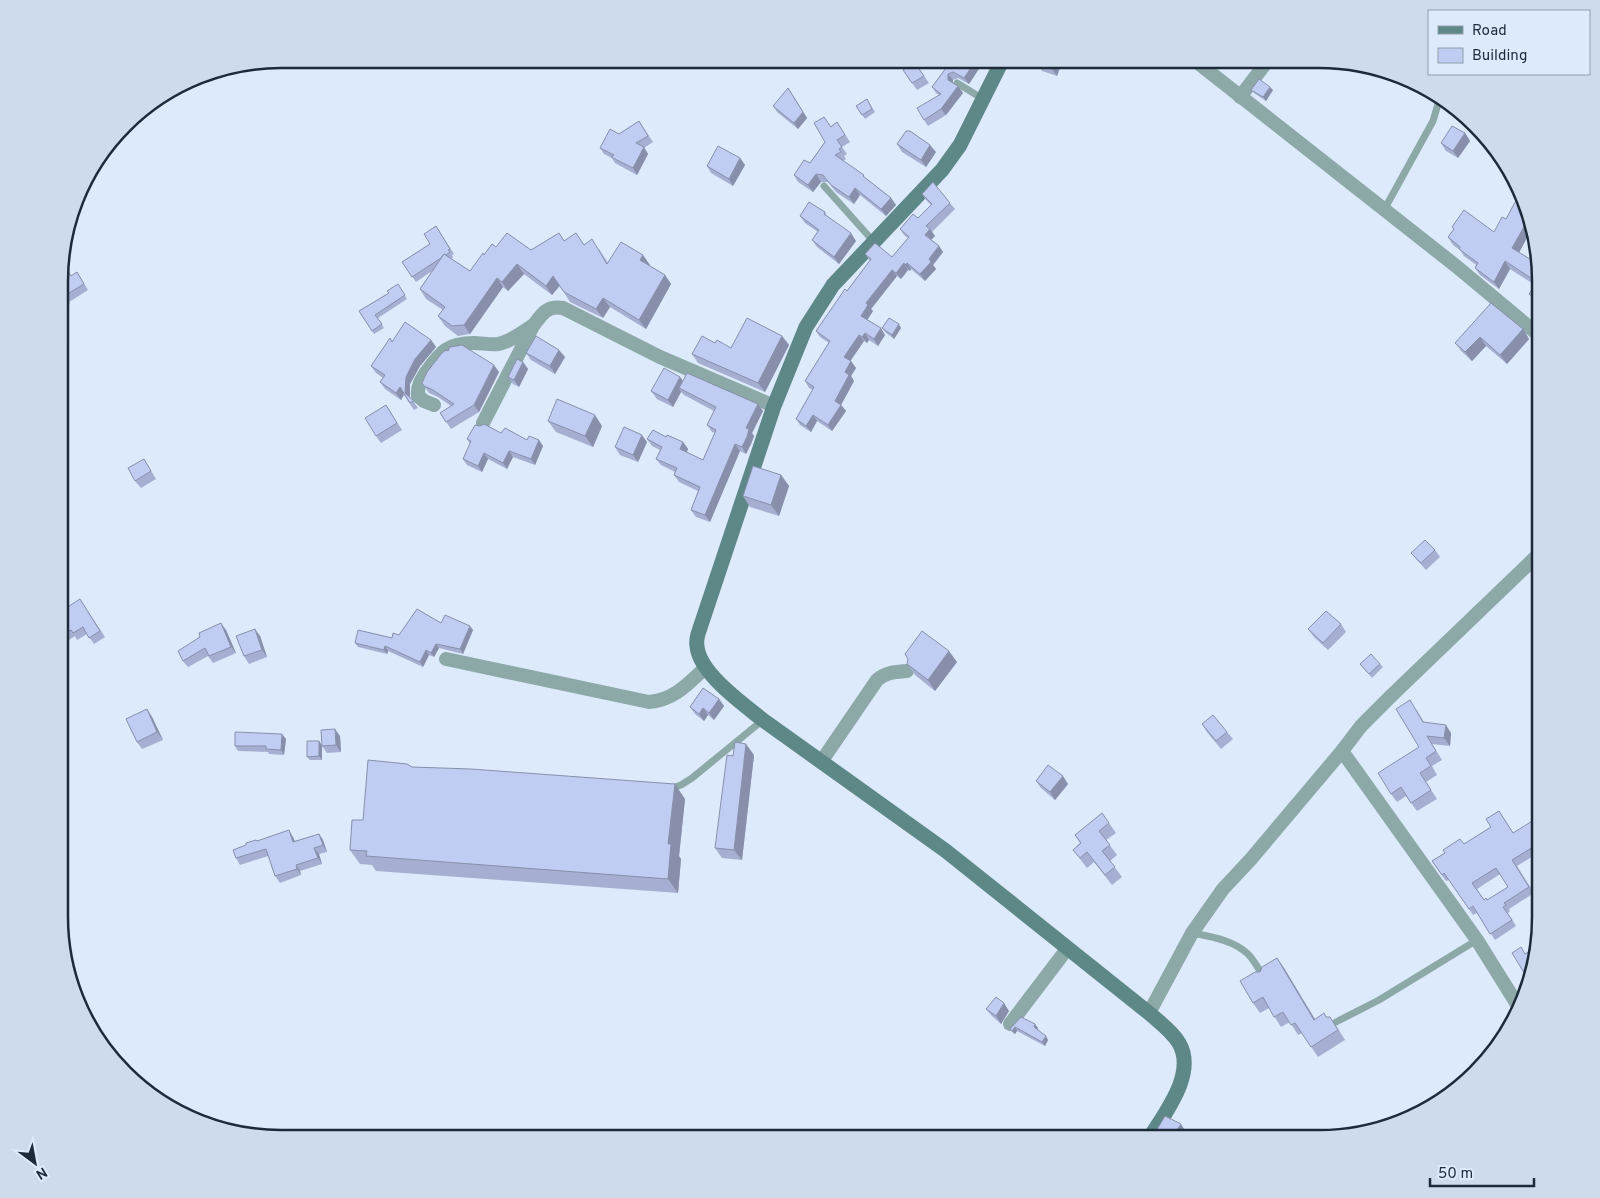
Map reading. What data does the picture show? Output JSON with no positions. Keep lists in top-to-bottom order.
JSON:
{
  "legend": ["Road", "Building"],
  "scale_bar": "50 m",
  "north": "bottom right"
}
